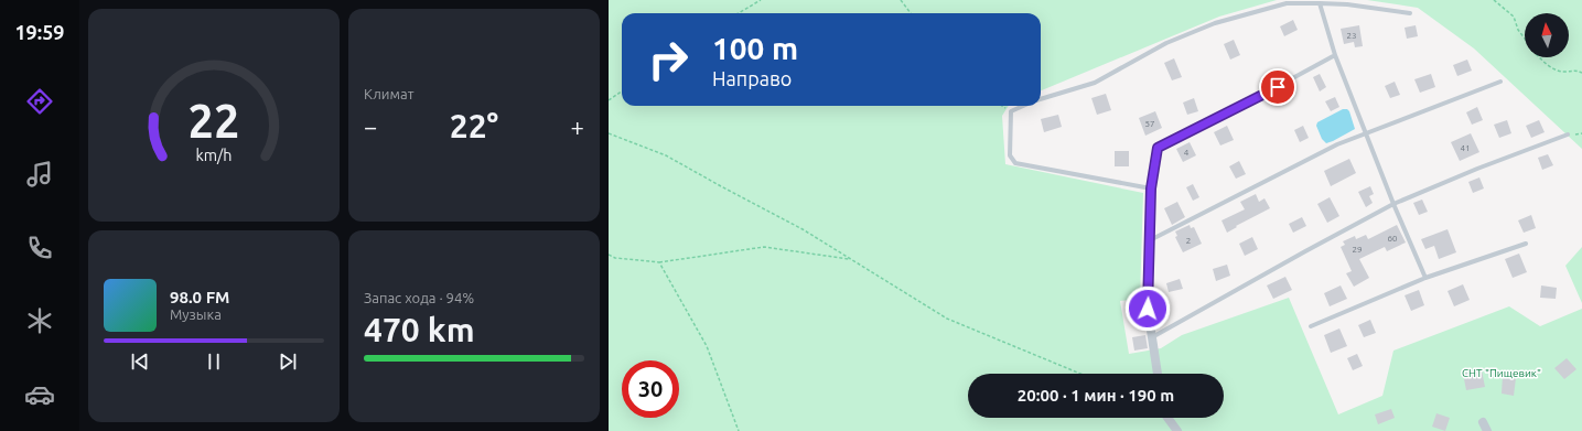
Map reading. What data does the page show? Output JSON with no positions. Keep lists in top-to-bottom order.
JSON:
{
  "parks": ["СНТ \"Пищевик\""],
  "house_numbers": [
    "23",
    "57",
    "41",
    "4",
    "60",
    "2",
    "29"
  ],
  "north": "top",
  "page": {
    "tabs": "19:59",
    "tile": [
      "Климат",
      ["Запас хода · 94%", "470 km"]
    ],
    "turn": ["100 m", "Направо"],
    "heat": ["−", "22°", "+"],
    "song": ["98.0 FM", "Музыка"],
    "limit": "30",
    "trip": "20:00 · 1 мин · 190 m",
    "gauge": ["22", "km/h"]
  }
}
